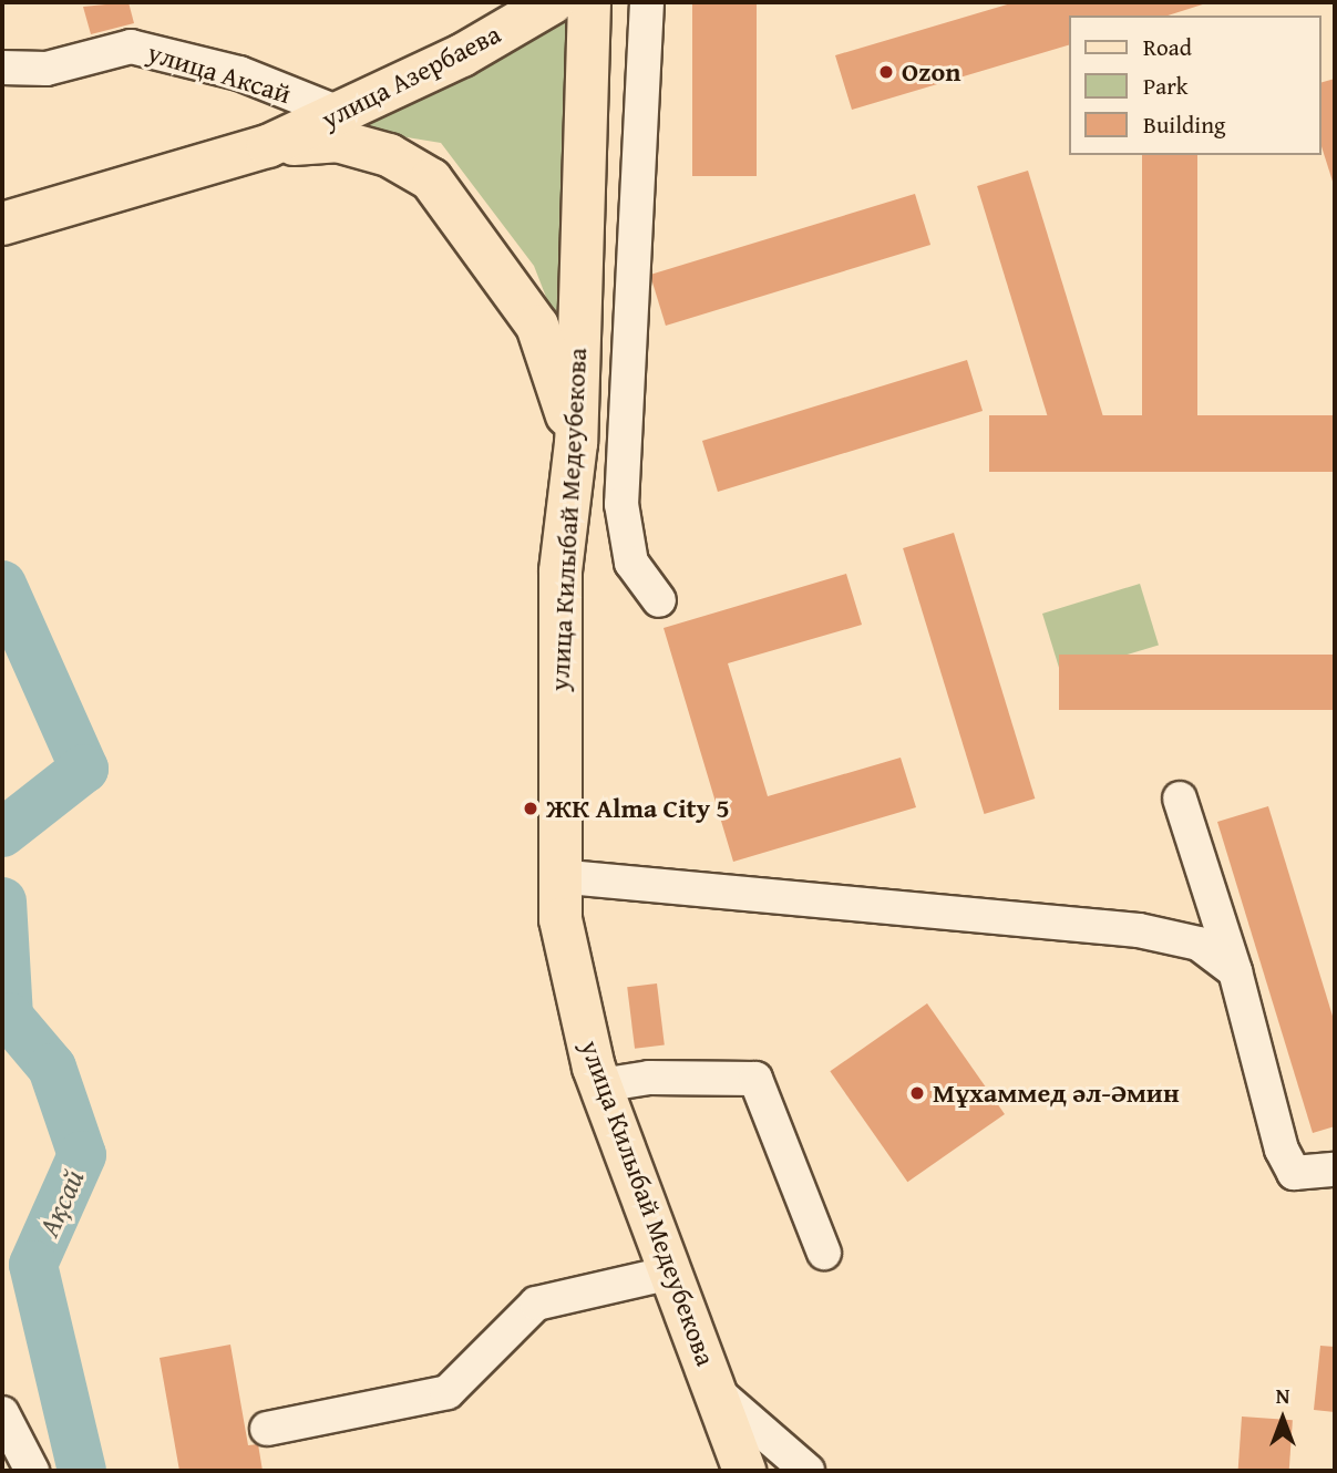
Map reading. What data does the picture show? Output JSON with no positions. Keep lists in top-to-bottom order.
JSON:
{
  "streets": {
    "main road": ["улица Азербаева", "улица Килыбай Медеубекова"],
    "street": ["улица Аксай"]
  },
  "crossings": [
    ["улица Аксай", "улица Азербаева"],
    ["улица Азербаева", "улица Килыбай Медеубекова"]
  ],
  "water": ["Ақсай"],
  "places": ["Ozon", "ЖК Alma City 5", "Мұхаммед әл-Әмин"],
  "legend": ["Road", "Park", "Building"],
  "north": "top"
}
